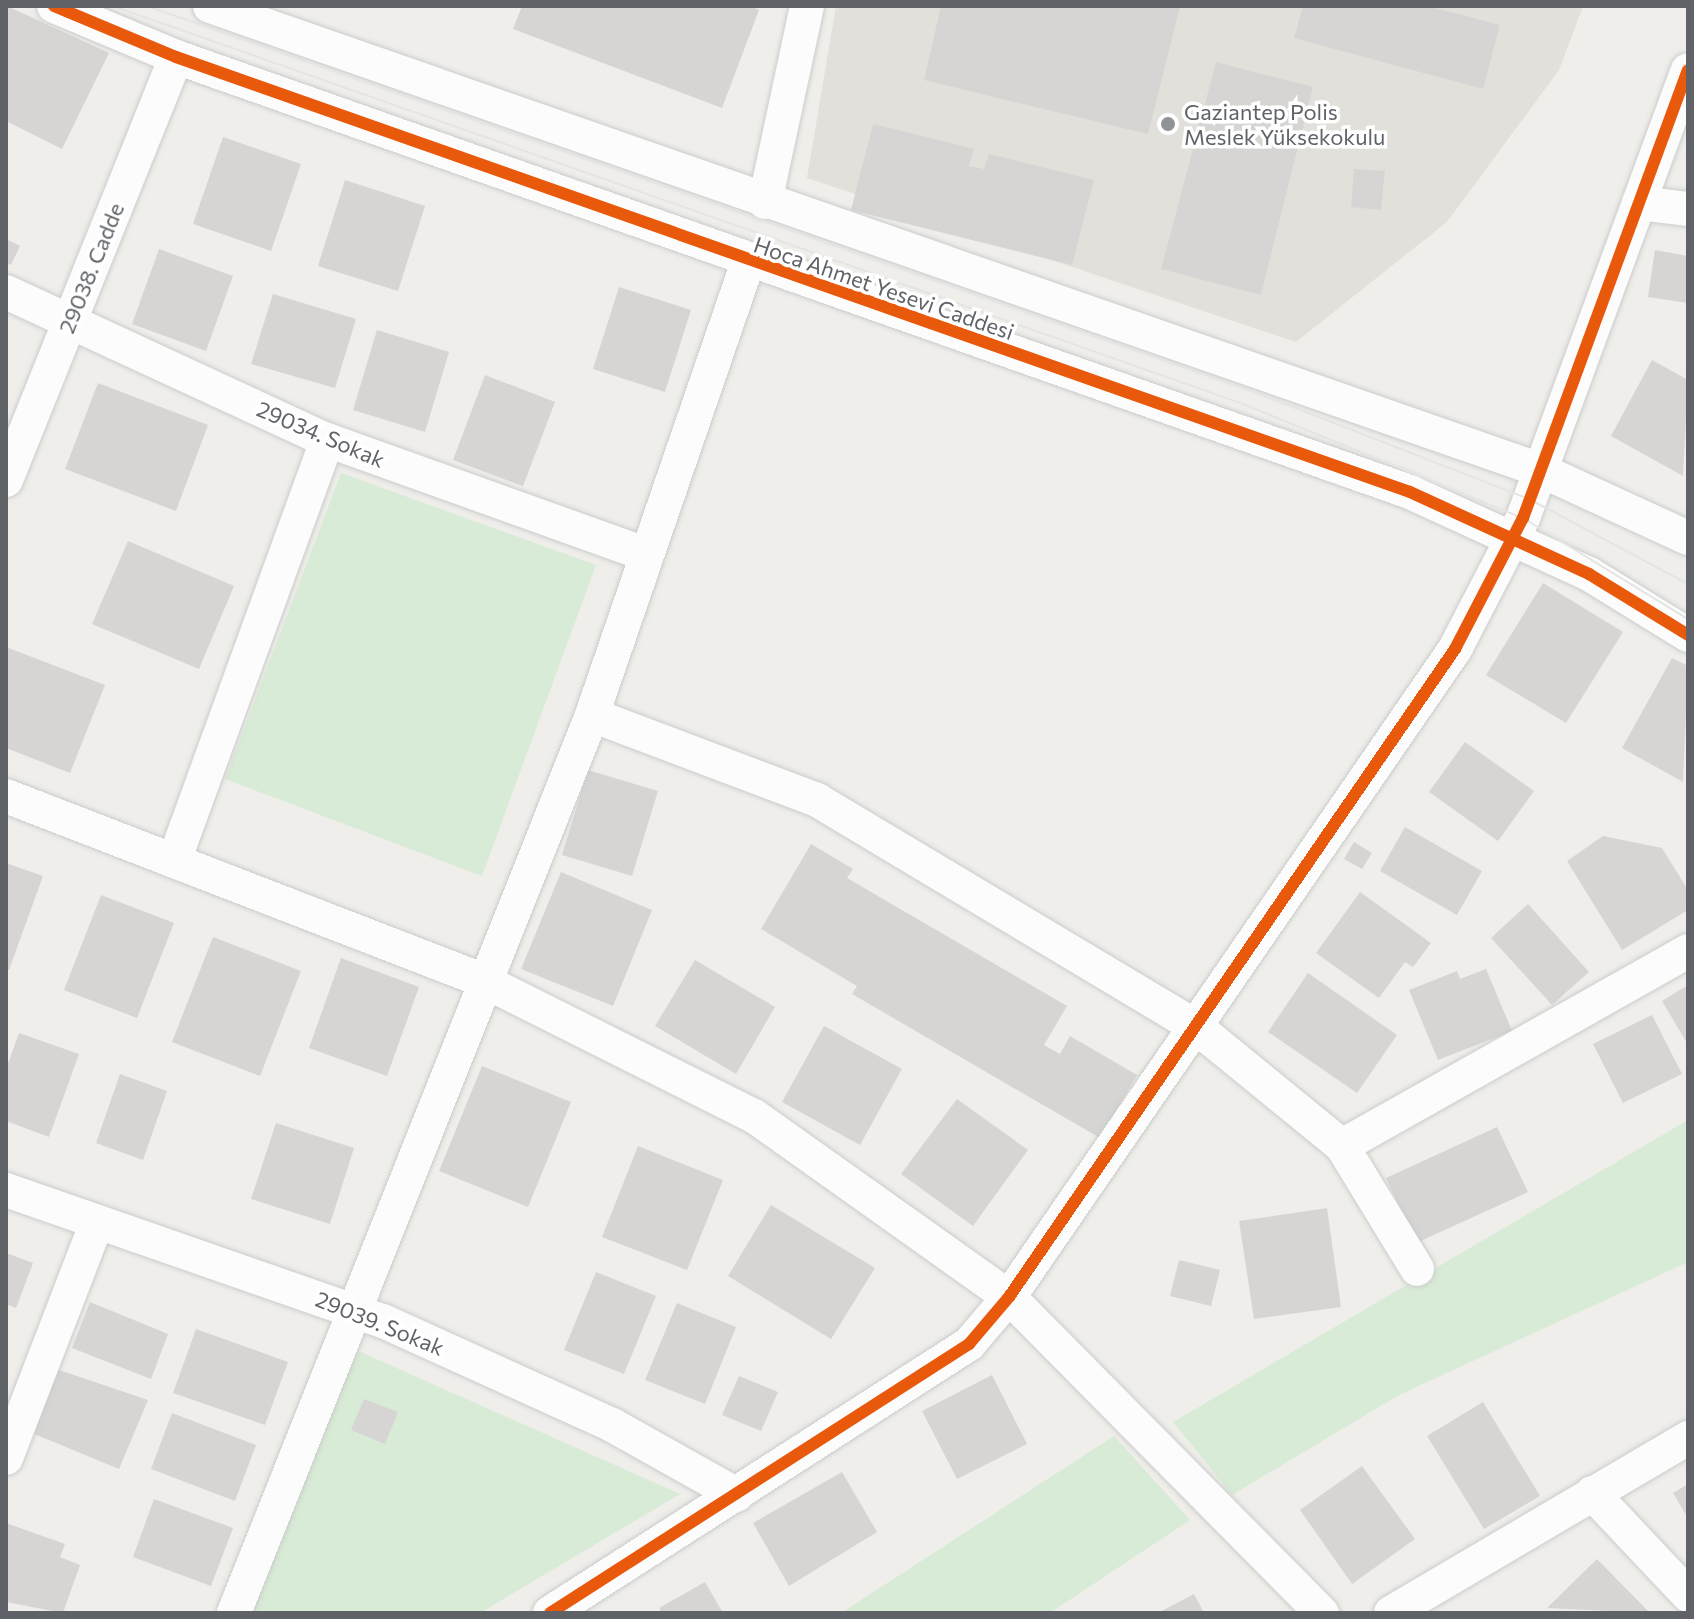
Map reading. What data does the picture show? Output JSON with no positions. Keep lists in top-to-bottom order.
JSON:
{
  "streets": {
    "street": [
      "29038. Cadde",
      "Hoca Ahmet Yesevi Caddesi",
      "29034. Sokak",
      "29039. Sokak"
    ]
  },
  "crossings": [
    ["29038. Cadde", "Hoca Ahmet Yesevi Caddesi"],
    ["29038. Cadde", "29034. Sokak"]
  ],
  "places": ["Gaziantep Polis Meslek Yüksekokulu"]
}
